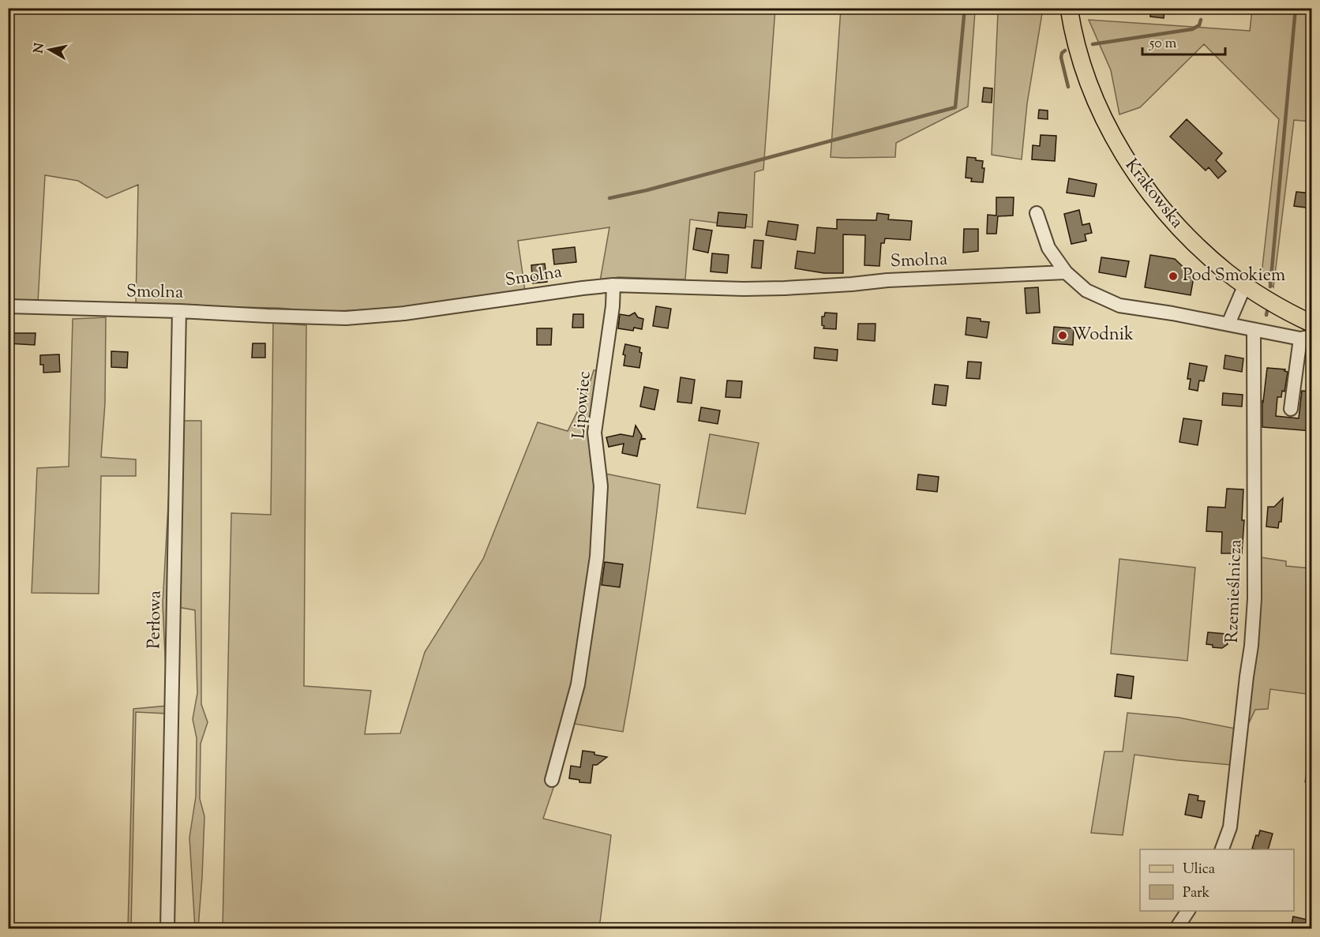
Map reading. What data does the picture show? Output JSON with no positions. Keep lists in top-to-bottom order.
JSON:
{
  "streets": {
    "main road": ["Krakowska"],
    "street": [
      "Smolna",
      "Lipowiec",
      "Rzemieślnicza",
      "Perłowa"
    ]
  },
  "crossings": [
    ["Smolna", "Lipowiec"],
    ["Smolna", "Perłowa"]
  ],
  "places": ["Pod Smokiem", "Wodnik"],
  "legend": ["Ulica", "Park"],
  "scale_bar": "50 m",
  "north": "left"
}
